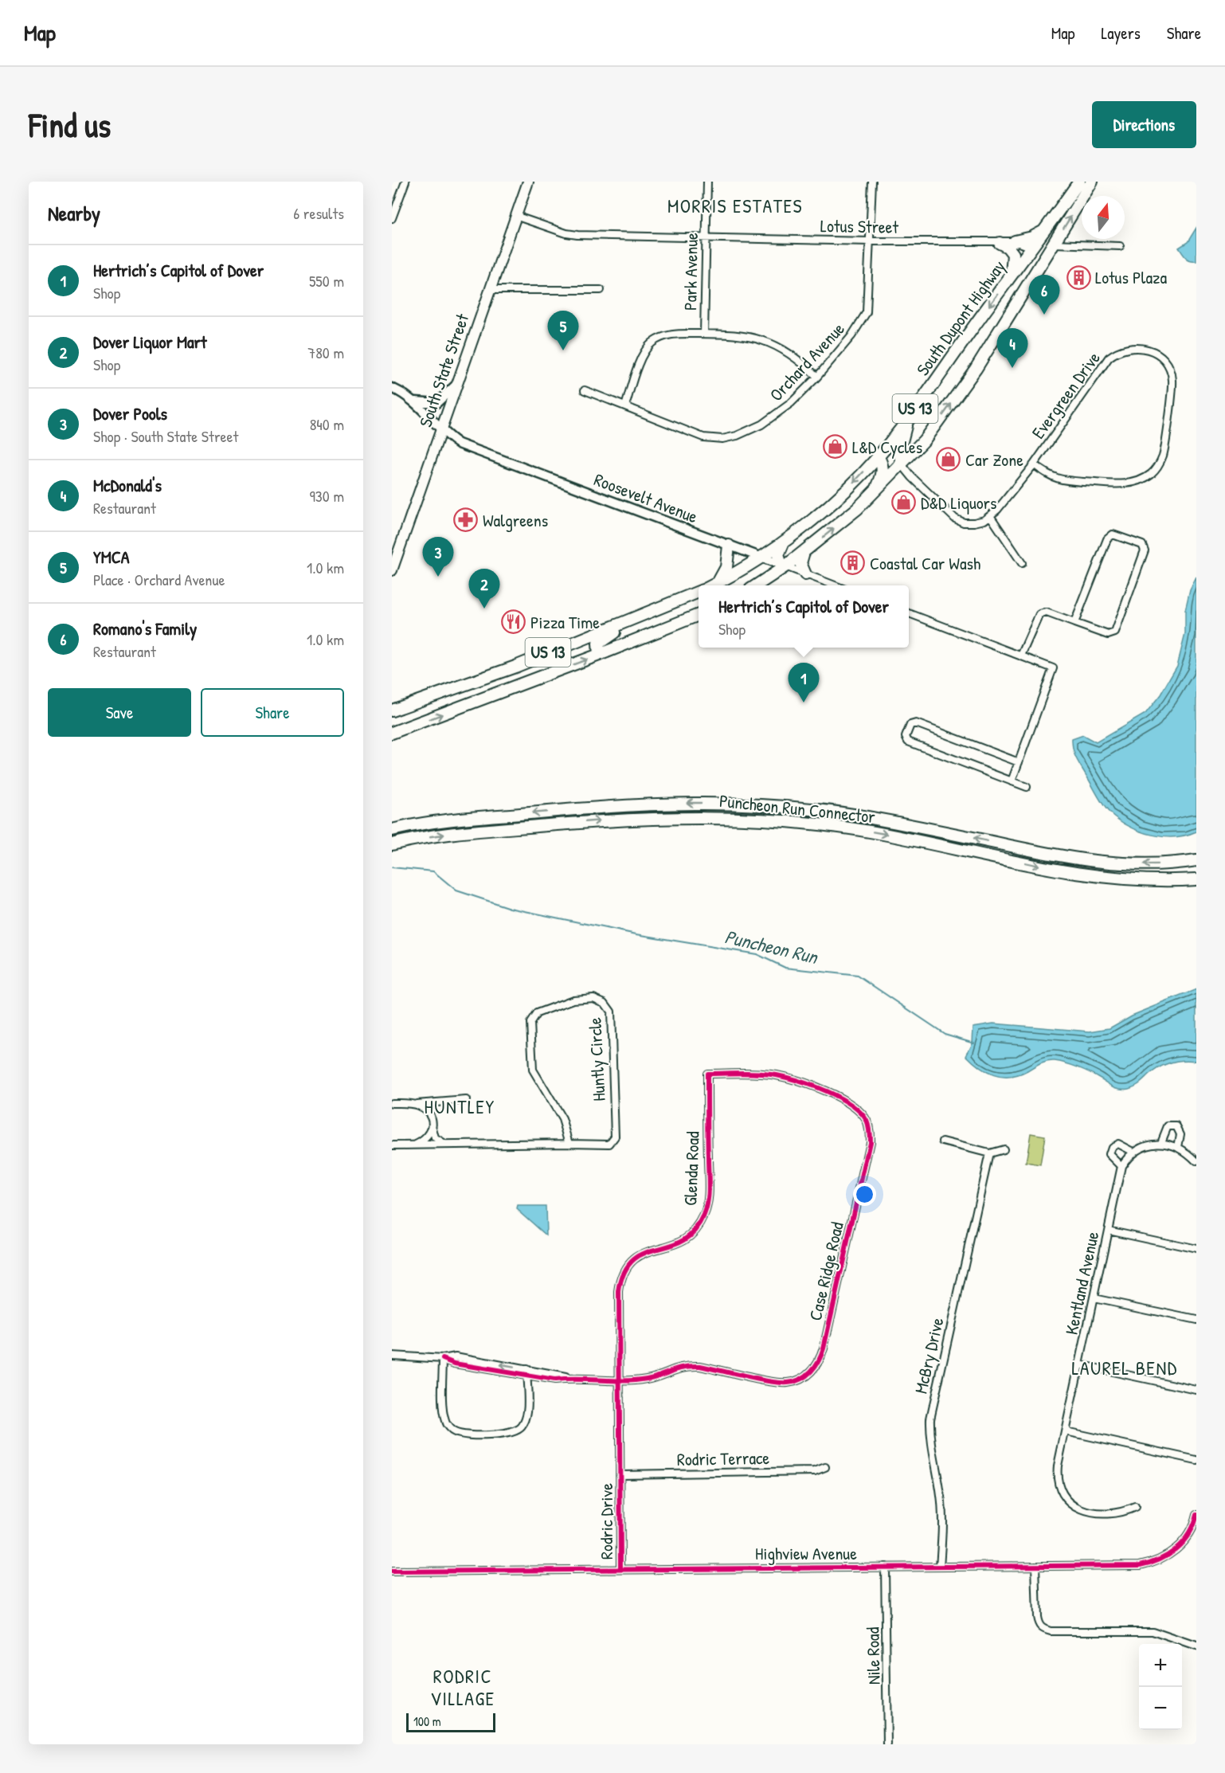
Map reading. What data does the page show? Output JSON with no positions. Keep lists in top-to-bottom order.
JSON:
{
  "streets": {
    "highway": ["South Dupont Highway", "US 13", "Puncheon Run Connector"],
    "main road": ["South State Street"],
    "street": [
      "Lotus Street",
      "Park Avenue",
      "Orchard Avenue",
      "Evergreen Drive",
      "Roosevelt Avenue",
      "Huntly Circle",
      "Glenda Road",
      "Case Ridge Road",
      "Kentland Avenue",
      "McBry Drive",
      "Rodric Terrace",
      "Rodric Drive",
      "Highview Avenue",
      "Nile Road"
    ]
  },
  "crossings": [
    ["Lotus Street", "Park Avenue"],
    ["Lotus Street", "South Dupont Highway"],
    ["Lotus Street", "Orchard Avenue"],
    ["Lotus Street", "South State Street"],
    ["South Dupont Highway", "Roosevelt Avenue"],
    ["South State Street", "Roosevelt Avenue"],
    ["Glenda Road", "Case Ridge Road"],
    ["Glenda Road", "Rodric Terrace"],
    ["Glenda Road", "Rodric Drive"],
    ["McBry Drive", "Highview Avenue"],
    ["Rodric Terrace", "Rodric Drive"],
    ["Rodric Drive", "Highview Avenue"],
    ["Highview Avenue", "Nile Road"]
  ],
  "districts": [
    "MORRIS ESTATES",
    "HUNTLEY",
    "LAUREL BEND",
    "RODRIC VILLAGE"
  ],
  "water": ["Puncheon Run"],
  "places": {
    "building": ["Lotus Plaza", "Coastal Car Wash"],
    "shop": ["L&D Cycles", "Car Zone", "D&D Liquors"],
    "pharmacy": ["Walgreens"],
    "restaurant": ["Pizza Time"]
  },
  "scale_bar": "100 m",
  "north": "top",
  "page": {
    "header": "Map",
    "nav": ["Map", "Layers", "Share"],
    "buttons": [
      "Directions",
      ["Save", "Share"]
    ],
    "title": "Find us",
    "heading": ["Nearby", "6 results"],
    "list": [
      {
        "mark": "1",
        "name": "Hertrich’s Capitol of Dover",
        "note": "Shop",
        "value": "550 m"
      },
      {
        "mark": "2",
        "name": "Dover Liquor Mart",
        "note": "Shop",
        "value": "780 m"
      },
      {
        "mark": "3",
        "name": "Dover Pools",
        "note": "Shop · South State Street",
        "value": "840 m"
      },
      {
        "mark": "4",
        "name": "McDonald's",
        "note": "Restaurant",
        "value": "930 m"
      },
      {
        "mark": "5",
        "name": "YMCA",
        "note": "Place · Orchard Avenue",
        "value": "1.0 km"
      },
      {
        "mark": "6",
        "name": "Romano's Family",
        "note": "Restaurant",
        "value": "1.0 km"
      }
    ],
    "pins": [
      "6",
      "5",
      "4",
      "3",
      "2",
      "1"
    ],
    "popup": ["Hertrich’s Capitol of Dover", "Shop"],
    "map_buttons": ["+", "−"],
    "scale": "100 m"
  }
}
